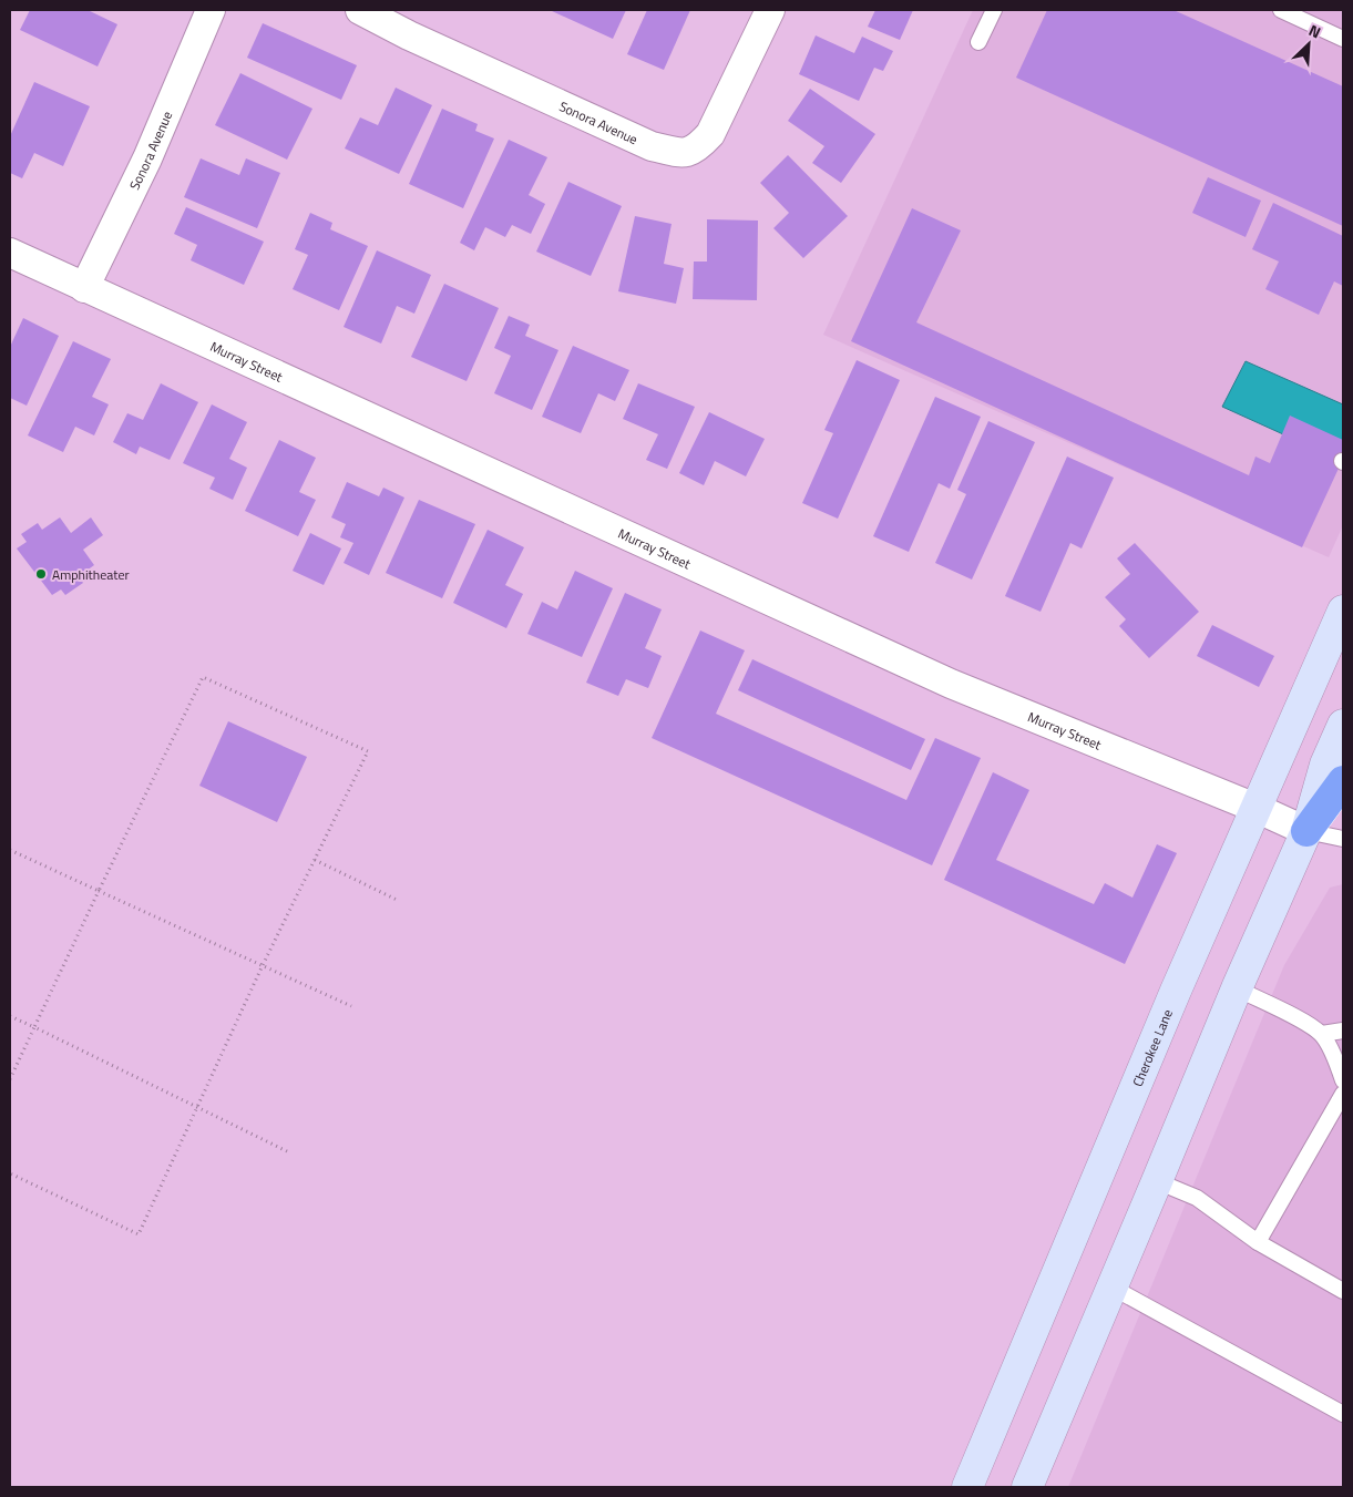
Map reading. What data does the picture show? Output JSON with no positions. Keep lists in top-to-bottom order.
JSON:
{
  "streets": {
    "main road": ["Cherokee Lane"],
    "street": ["Sonora Avenue", "Murray Street"]
  },
  "crossings": [
    ["Sonora Avenue", "Murray Street"],
    ["Murray Street", "Cherokee Lane"]
  ],
  "places": ["Amphitheater"],
  "north": "top right"
}
